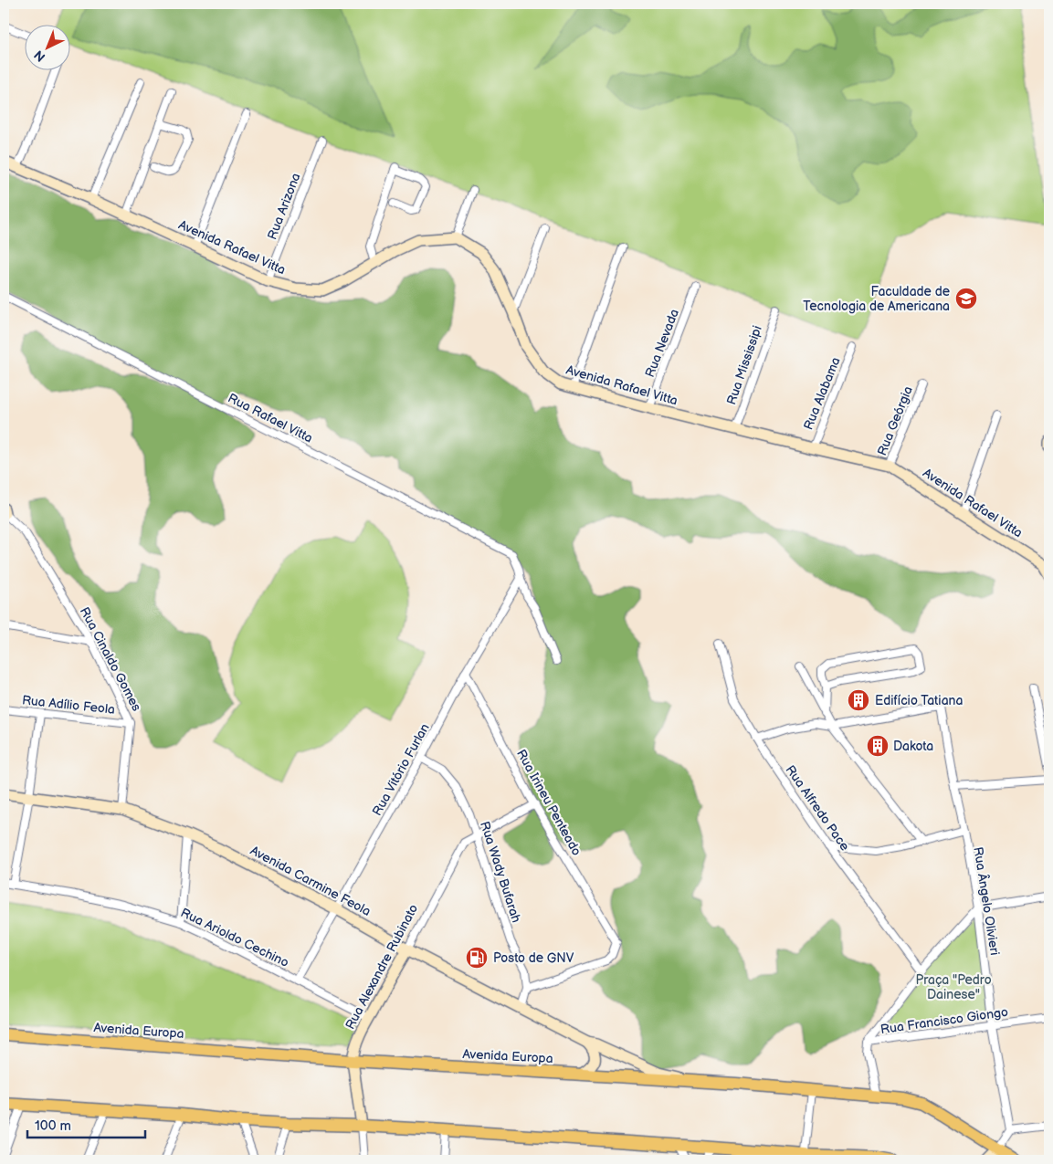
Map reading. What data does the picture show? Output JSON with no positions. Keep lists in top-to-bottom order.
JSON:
{
  "streets": {
    "main road": [
      "Avenida Rafael Vitta",
      "Avenida Carmine Feola",
      "Rua Alexandre Rubinato",
      "Avenida Europa"
    ],
    "street": [
      "Rua Arizona",
      "Rua Nevada",
      "Rua Mississipi",
      "Rua Alabama",
      "Rua Rafael Vitta",
      "Rua Geórgia",
      "Rua Cinaldo Gomes",
      "Rua Adílio Feola",
      "Rua Vitório Furlan",
      "Rua Irineu Penteado",
      "Rua Alfredo Pace",
      "Rua Wady Bufarah",
      "Rua Ângelo Olivieri",
      "Rua Arioldo Cechino",
      "Rua Francisco Giongo"
    ]
  },
  "crossings": [
    ["Rua Arizona", "Avenida Rafael Vitta"],
    ["Avenida Rafael Vitta", "Rua Nevada"],
    ["Avenida Rafael Vitta", "Rua Mississipi"],
    ["Avenida Rafael Vitta", "Rua Alabama"],
    ["Avenida Rafael Vitta", "Rua Geórgia"],
    ["Rua Rafael Vitta", "Rua Vitório Furlan"],
    ["Rua Cinaldo Gomes", "Rua Adílio Feola"],
    ["Rua Cinaldo Gomes", "Avenida Carmine Feola"],
    ["Rua Vitório Furlan", "Rua Irineu Penteado"],
    ["Rua Vitório Furlan", "Rua Wady Bufarah"],
    ["Rua Vitório Furlan", "Avenida Carmine Feola"],
    ["Rua Vitório Furlan", "Rua Arioldo Cechino"],
    ["Rua Irineu Penteado", "Rua Wady Bufarah"],
    ["Rua Irineu Penteado", "Rua Alexandre Rubinato"],
    ["Rua Wady Bufarah", "Avenida Carmine Feola"],
    ["Rua Wady Bufarah", "Rua Alexandre Rubinato"],
    ["Avenida Carmine Feola", "Rua Alexandre Rubinato"],
    ["Avenida Carmine Feola", "Avenida Europa"],
    ["Rua Ângelo Olivieri", "Rua Francisco Giongo"],
    ["Rua Arioldo Cechino", "Rua Alexandre Rubinato"],
    ["Rua Alexandre Rubinato", "Avenida Europa"],
    ["Rua Francisco Giongo", "Avenida Europa"]
  ],
  "parks": ["Praça \"Pedro Dainese\""],
  "places": {
    "school or university": ["Faculdade de Tecnologia de Americana"],
    "building": ["Edifício Tatiana", "Dakota"],
    "fuel station": ["Posto de GNV"]
  },
  "scale_bar": "100 m",
  "north": "bottom left"
}
